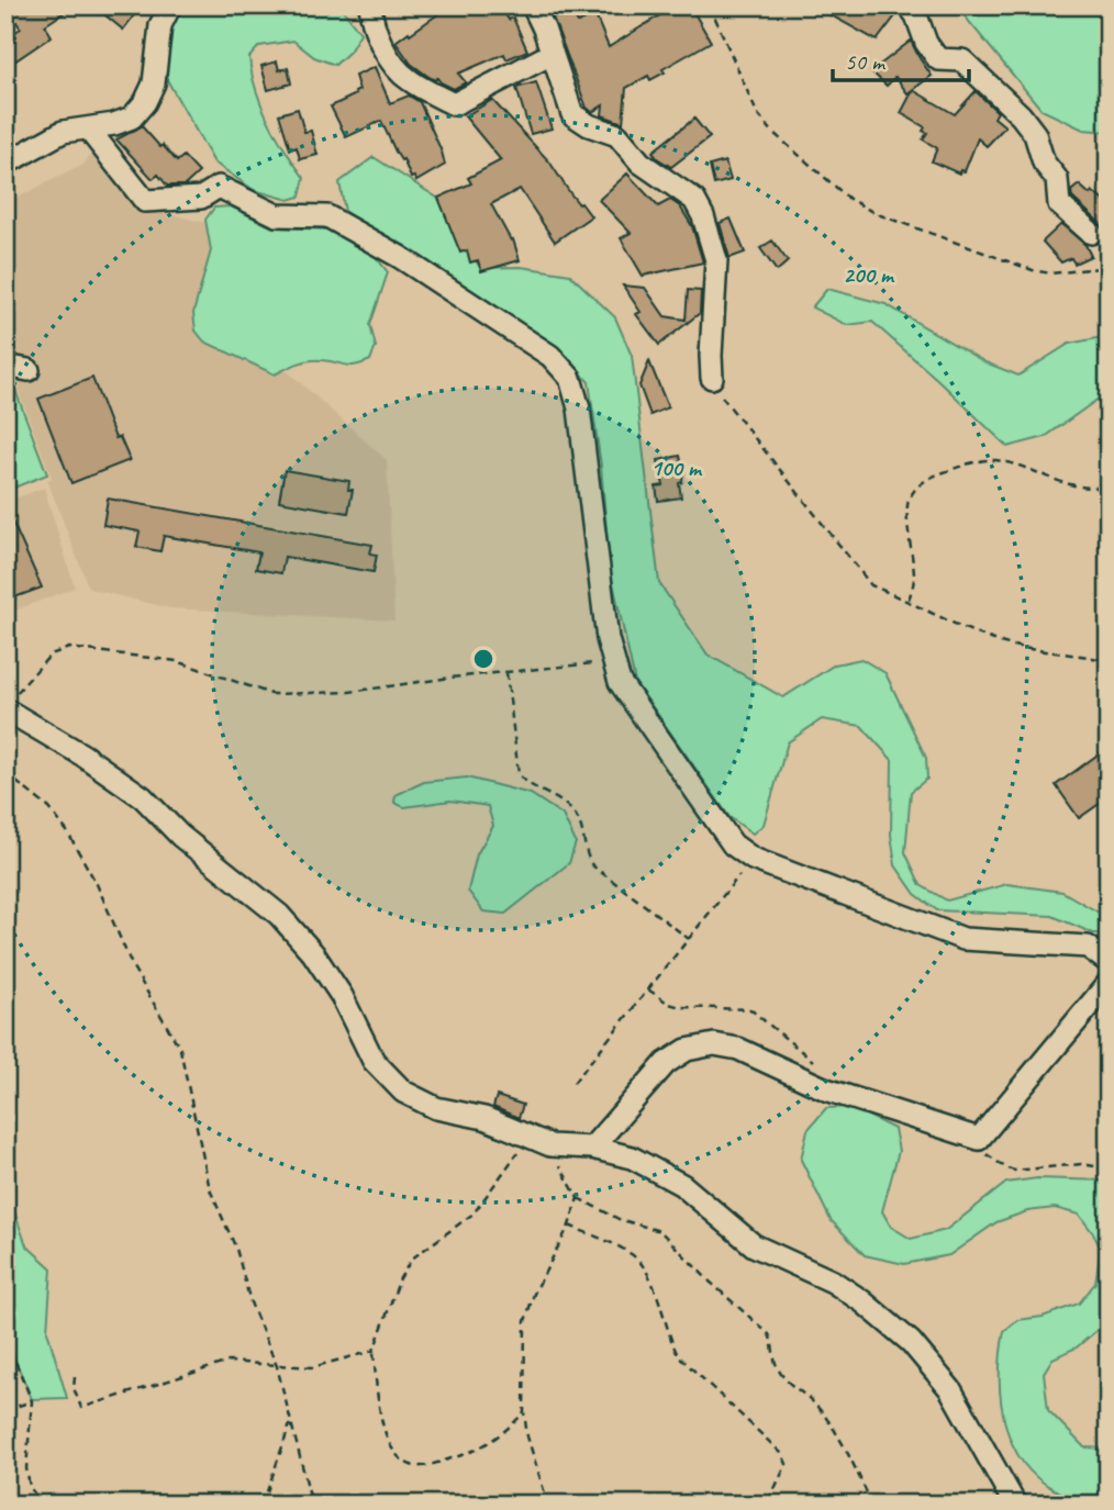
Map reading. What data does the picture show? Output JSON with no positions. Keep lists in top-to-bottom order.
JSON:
{
  "scale_bar": "50 m",
  "rings": ["200 m", "100 m"]
}
